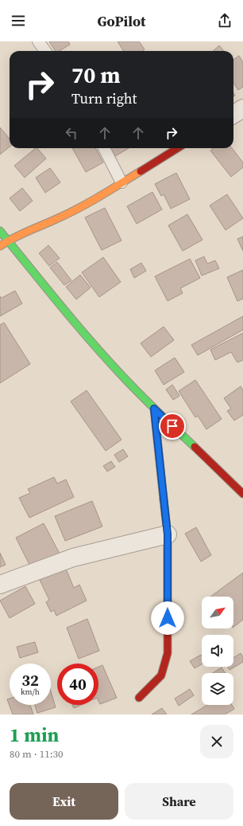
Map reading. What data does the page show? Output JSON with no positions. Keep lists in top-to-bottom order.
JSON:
{
  "north": "top right",
  "page": {
    "header": "GoPilot",
    "turn": ["70 m", "Turn right"],
    "speed": "32 km/h",
    "limit": "40",
    "heading": ["1 min", "80 m · 11:30"],
    "buttons": ["Exit", "Share"]
  }
}
